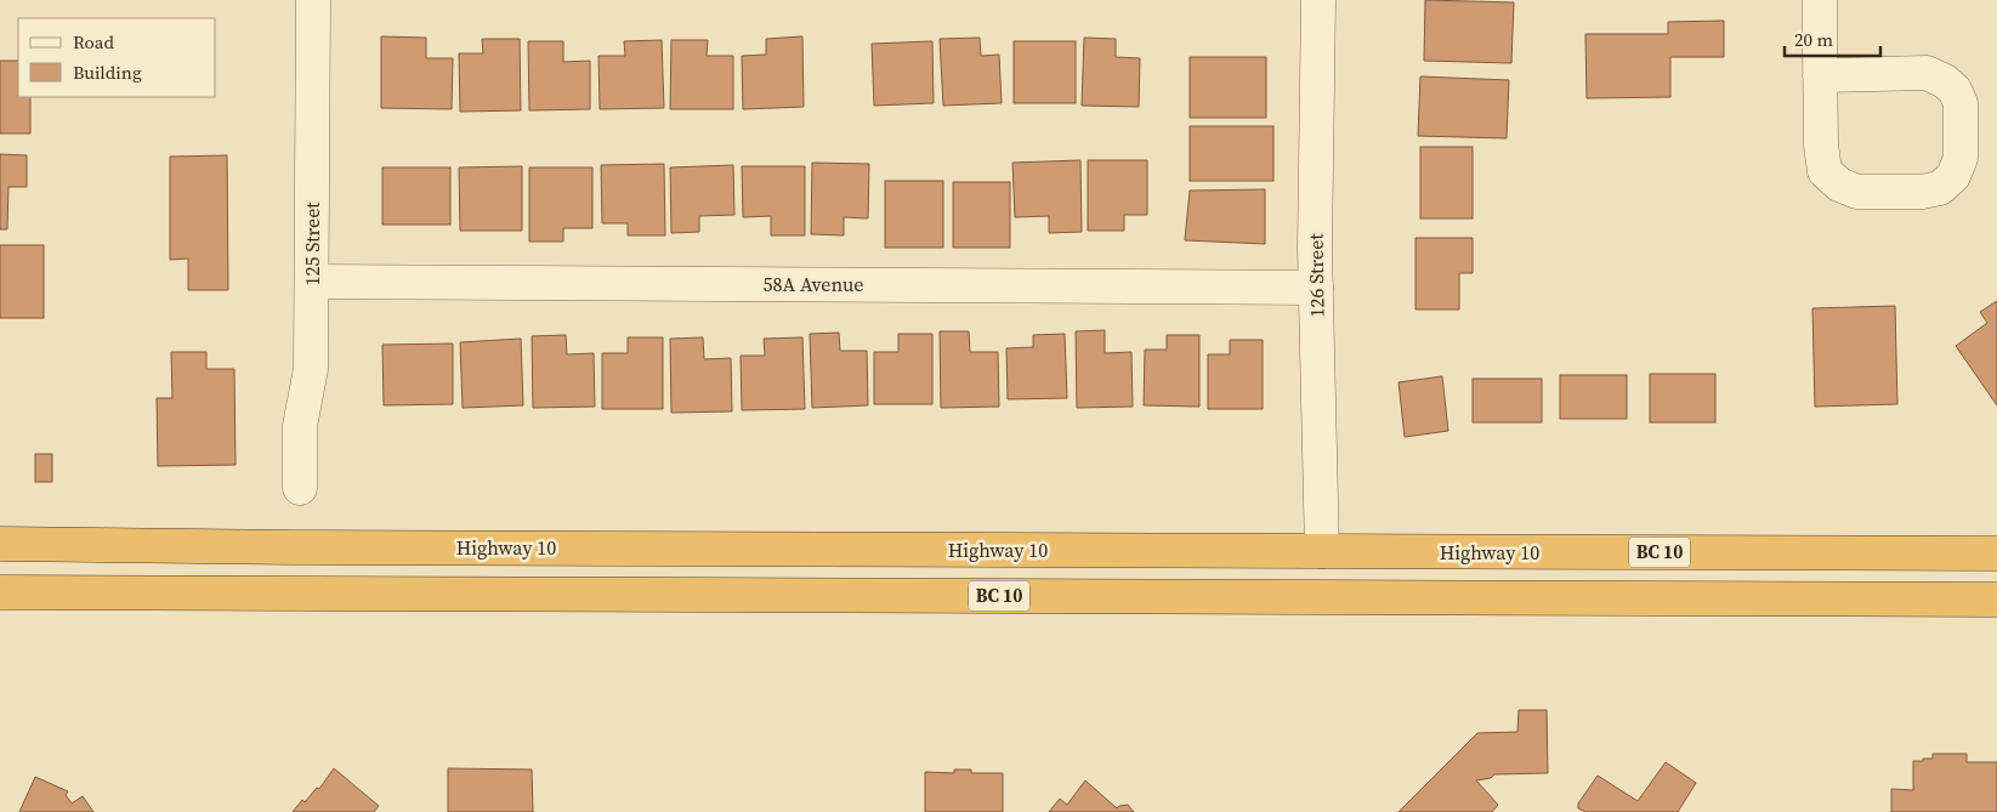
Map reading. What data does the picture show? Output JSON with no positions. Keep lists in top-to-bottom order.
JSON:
{
  "streets": {
    "highway": ["Highway 10", "BC 10"],
    "street": ["125 Street", "126 Street", "58A Avenue"]
  },
  "crossings": [
    ["125 Street", "58A Avenue"],
    ["126 Street", "58A Avenue"],
    ["126 Street", "Highway 10"]
  ],
  "legend": ["Road", "Building"],
  "scale_bar": "20 m"
}
